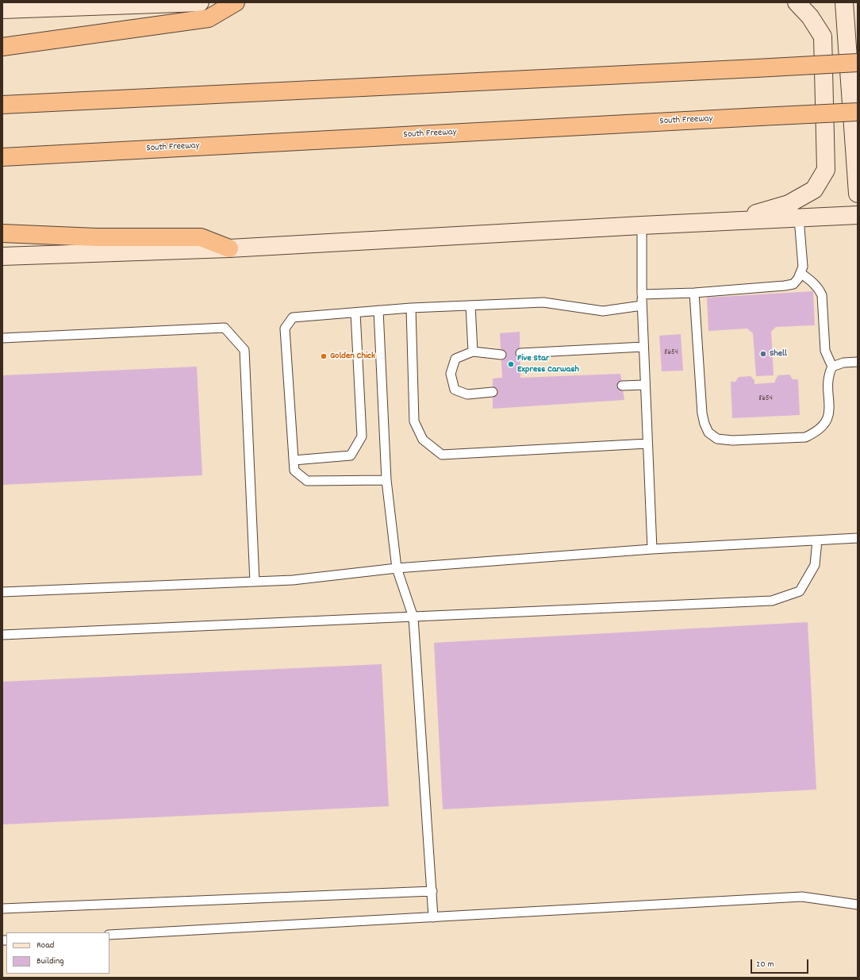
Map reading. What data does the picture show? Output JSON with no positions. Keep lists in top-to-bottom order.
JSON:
{
  "streets": {
    "highway": ["South Freeway"]
  },
  "places": ["Shell", "Golden Chick", "Five Star Express Carwash"],
  "house_numbers": ["8654", "8654"],
  "legend": ["Road", "Building"],
  "scale_bar": "20 m"
}
